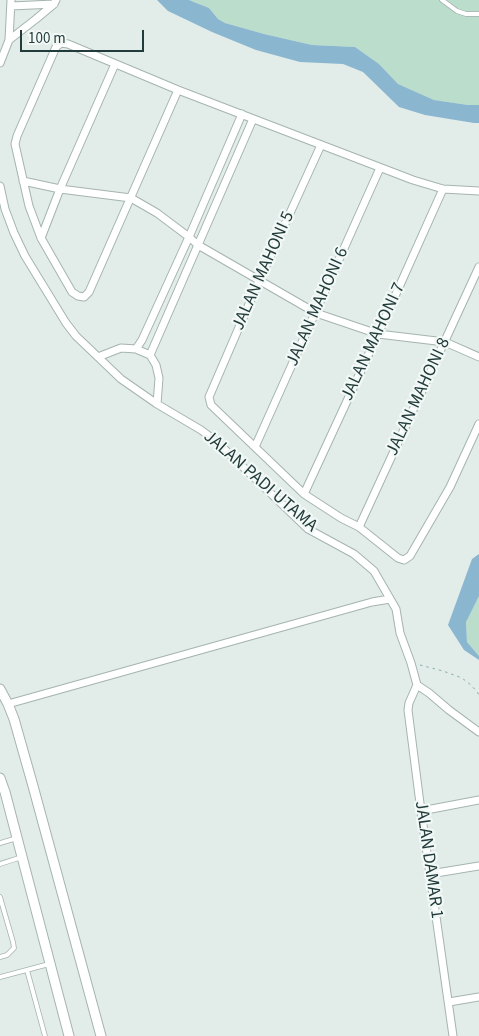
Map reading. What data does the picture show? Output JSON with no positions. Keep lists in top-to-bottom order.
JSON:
{
  "streets": {
    "street": [
      "JALAN MAHONI 5",
      "JALAN MAHONI 6",
      "JALAN MAHONI 7",
      "JALAN MAHONI 8",
      "JALAN PADI UTAMA",
      "JALAN DAMAR 1"
    ]
  },
  "crossings": [
    ["JALAN MAHONI 5", "JALAN MAHONI 6"],
    ["JALAN PADI UTAMA", "JALAN DAMAR 1"]
  ],
  "scale_bar": "100 m"
}
